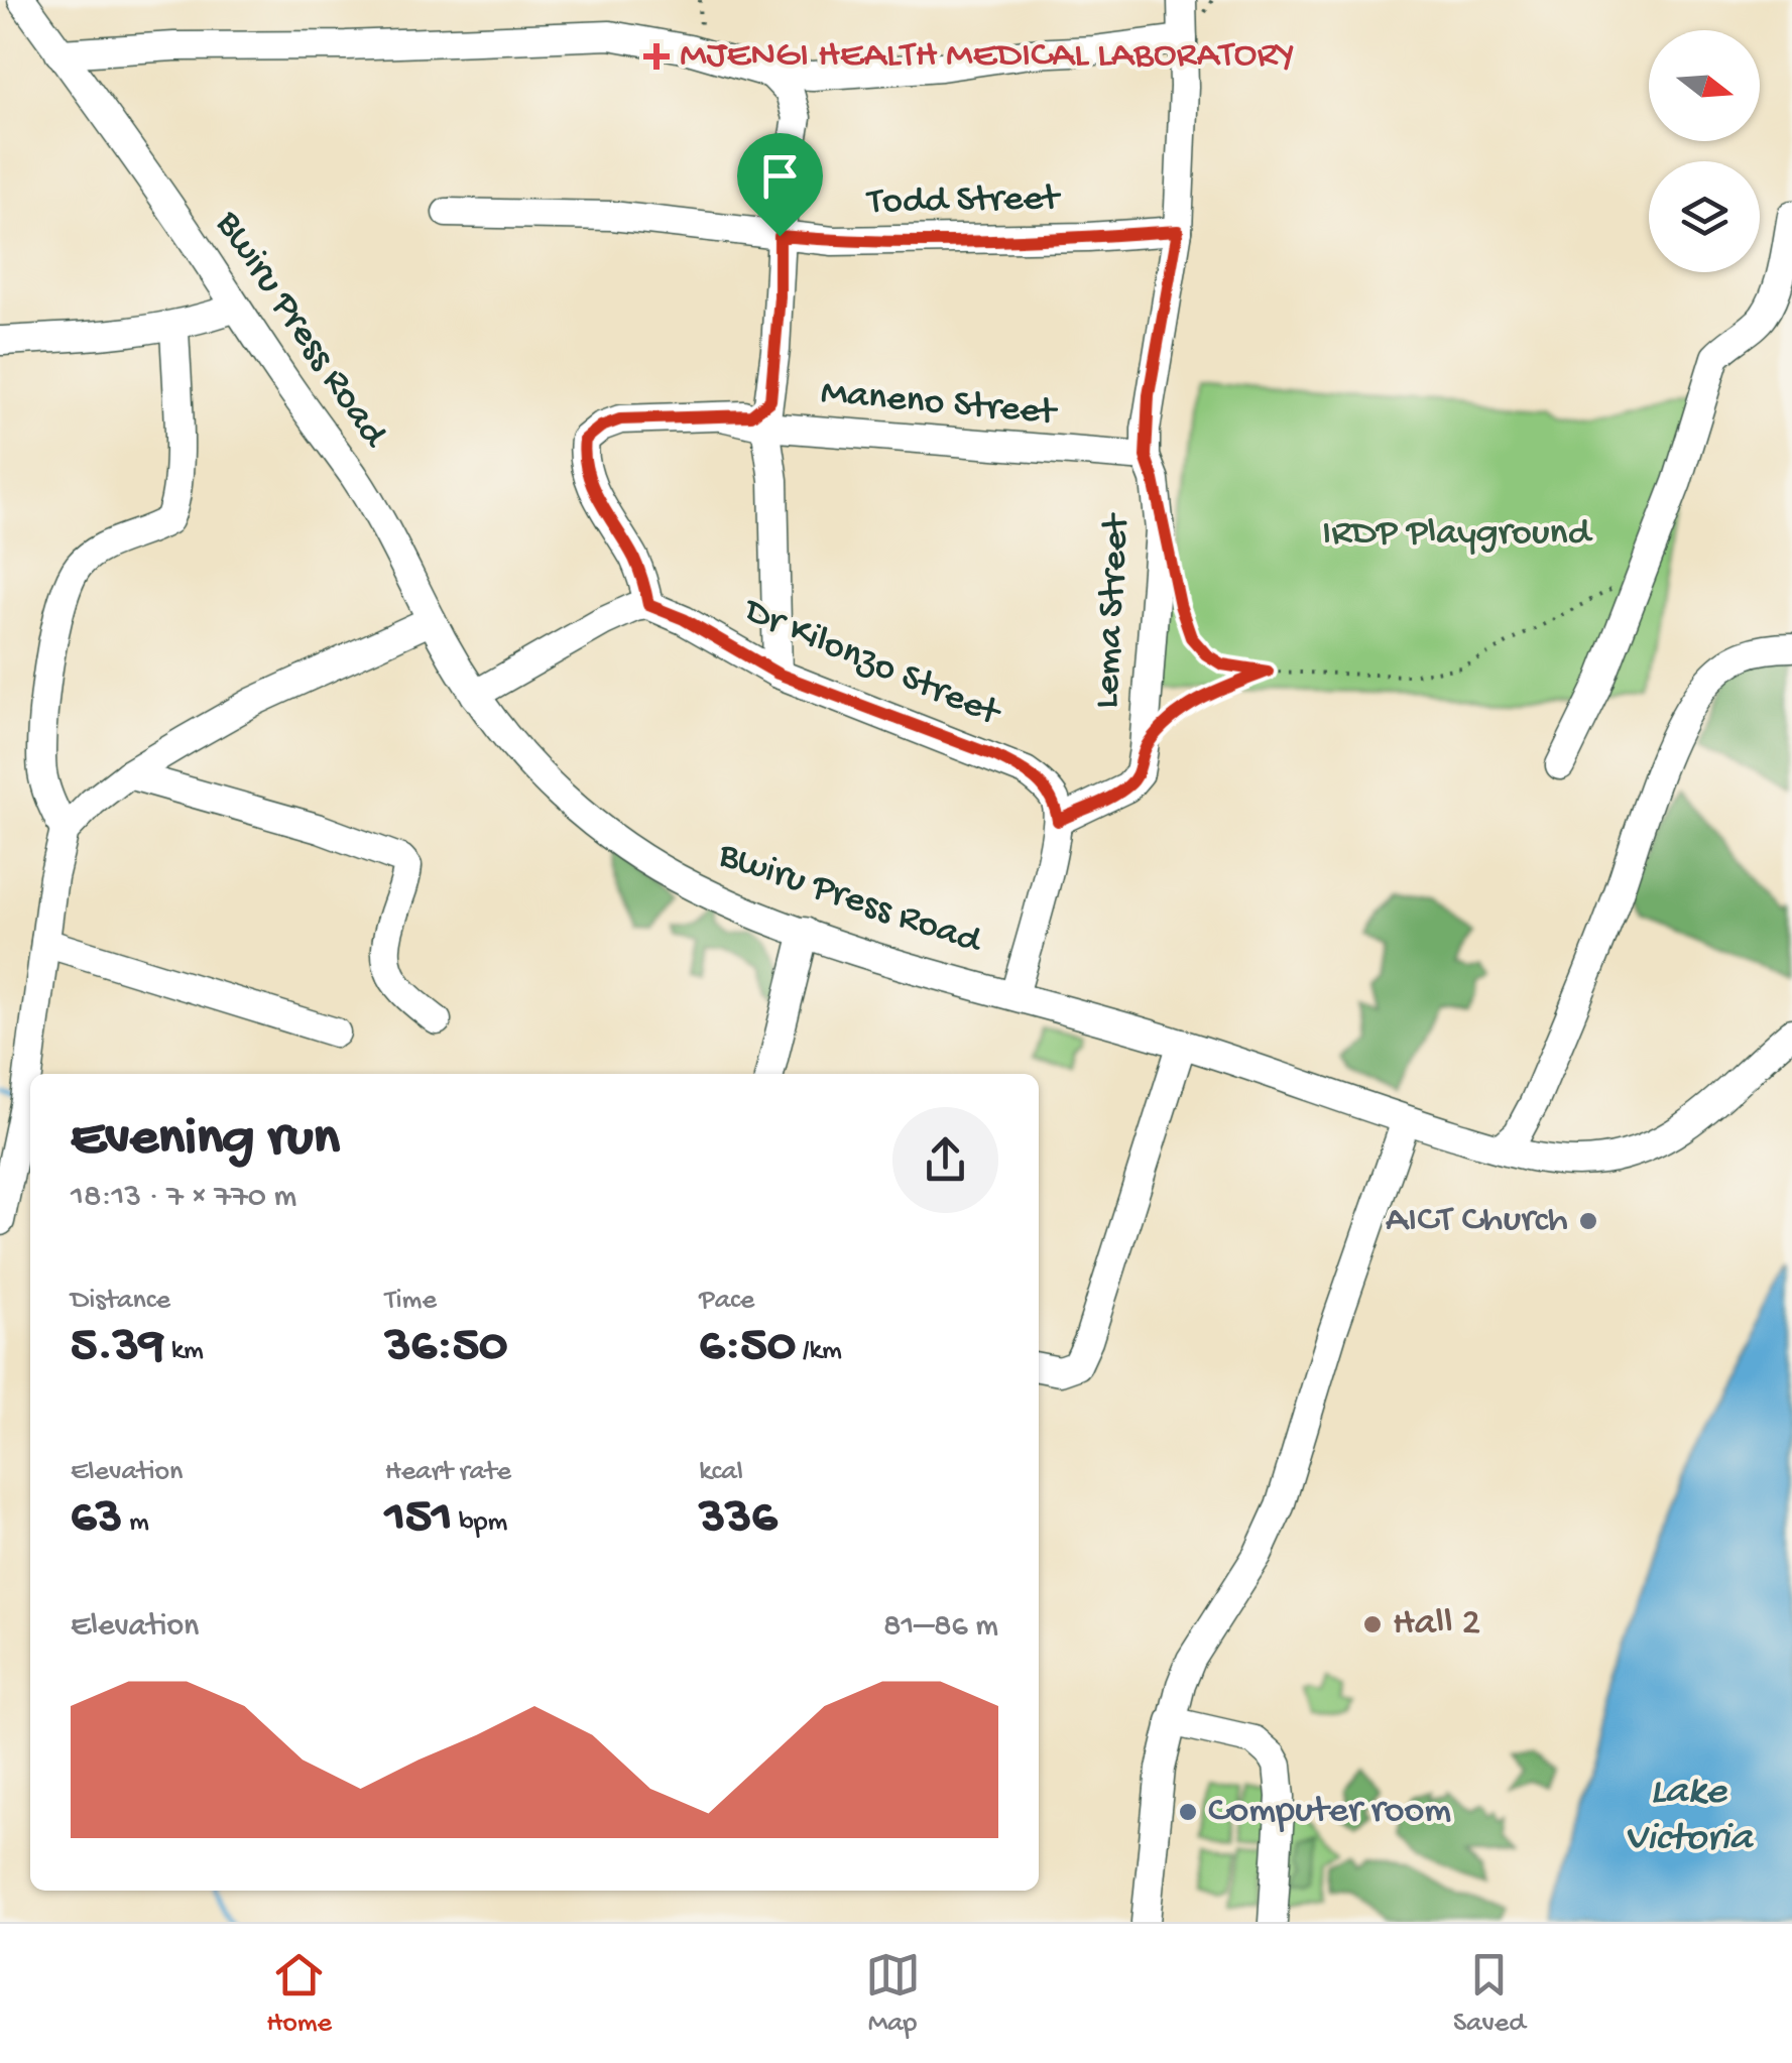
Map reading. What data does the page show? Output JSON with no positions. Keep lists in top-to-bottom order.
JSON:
{
  "streets": {
    "street": [
      "Todd Street",
      "Bwiru Press Road",
      "Maneno Street",
      "Lema Street",
      "Dr Kilonzo Street"
    ]
  },
  "crossings": [
    ["Todd Street", "Lema Street"],
    ["Maneno Street", "Lema Street"],
    ["Lema Street", "Dr Kilonzo Street"]
  ],
  "water": ["Lake Victoria"],
  "parks": ["IRDP Playground"],
  "places": {
    "health": ["MJENGI HEALTH MEDICAL LABORATORY"],
    "other": ["AICT Church", "Hall 2", "Computer room"]
  },
  "north": "right",
  "page": {
    "heading": ["Evening run", "18:13 · 7 × 770 m"],
    "stats": [
      ["Distance", "5.39 km"],
      ["Time", "36:50"],
      ["Pace", "6:50 /km"],
      ["Elevation", "63 m"],
      ["Heart rate", "151 bpm"],
      ["kcal", "336"]
    ],
    "chart": ["Elevation", "81–86 m"],
    "tabs": ["Home", "Map", "Saved"]
  }
}
